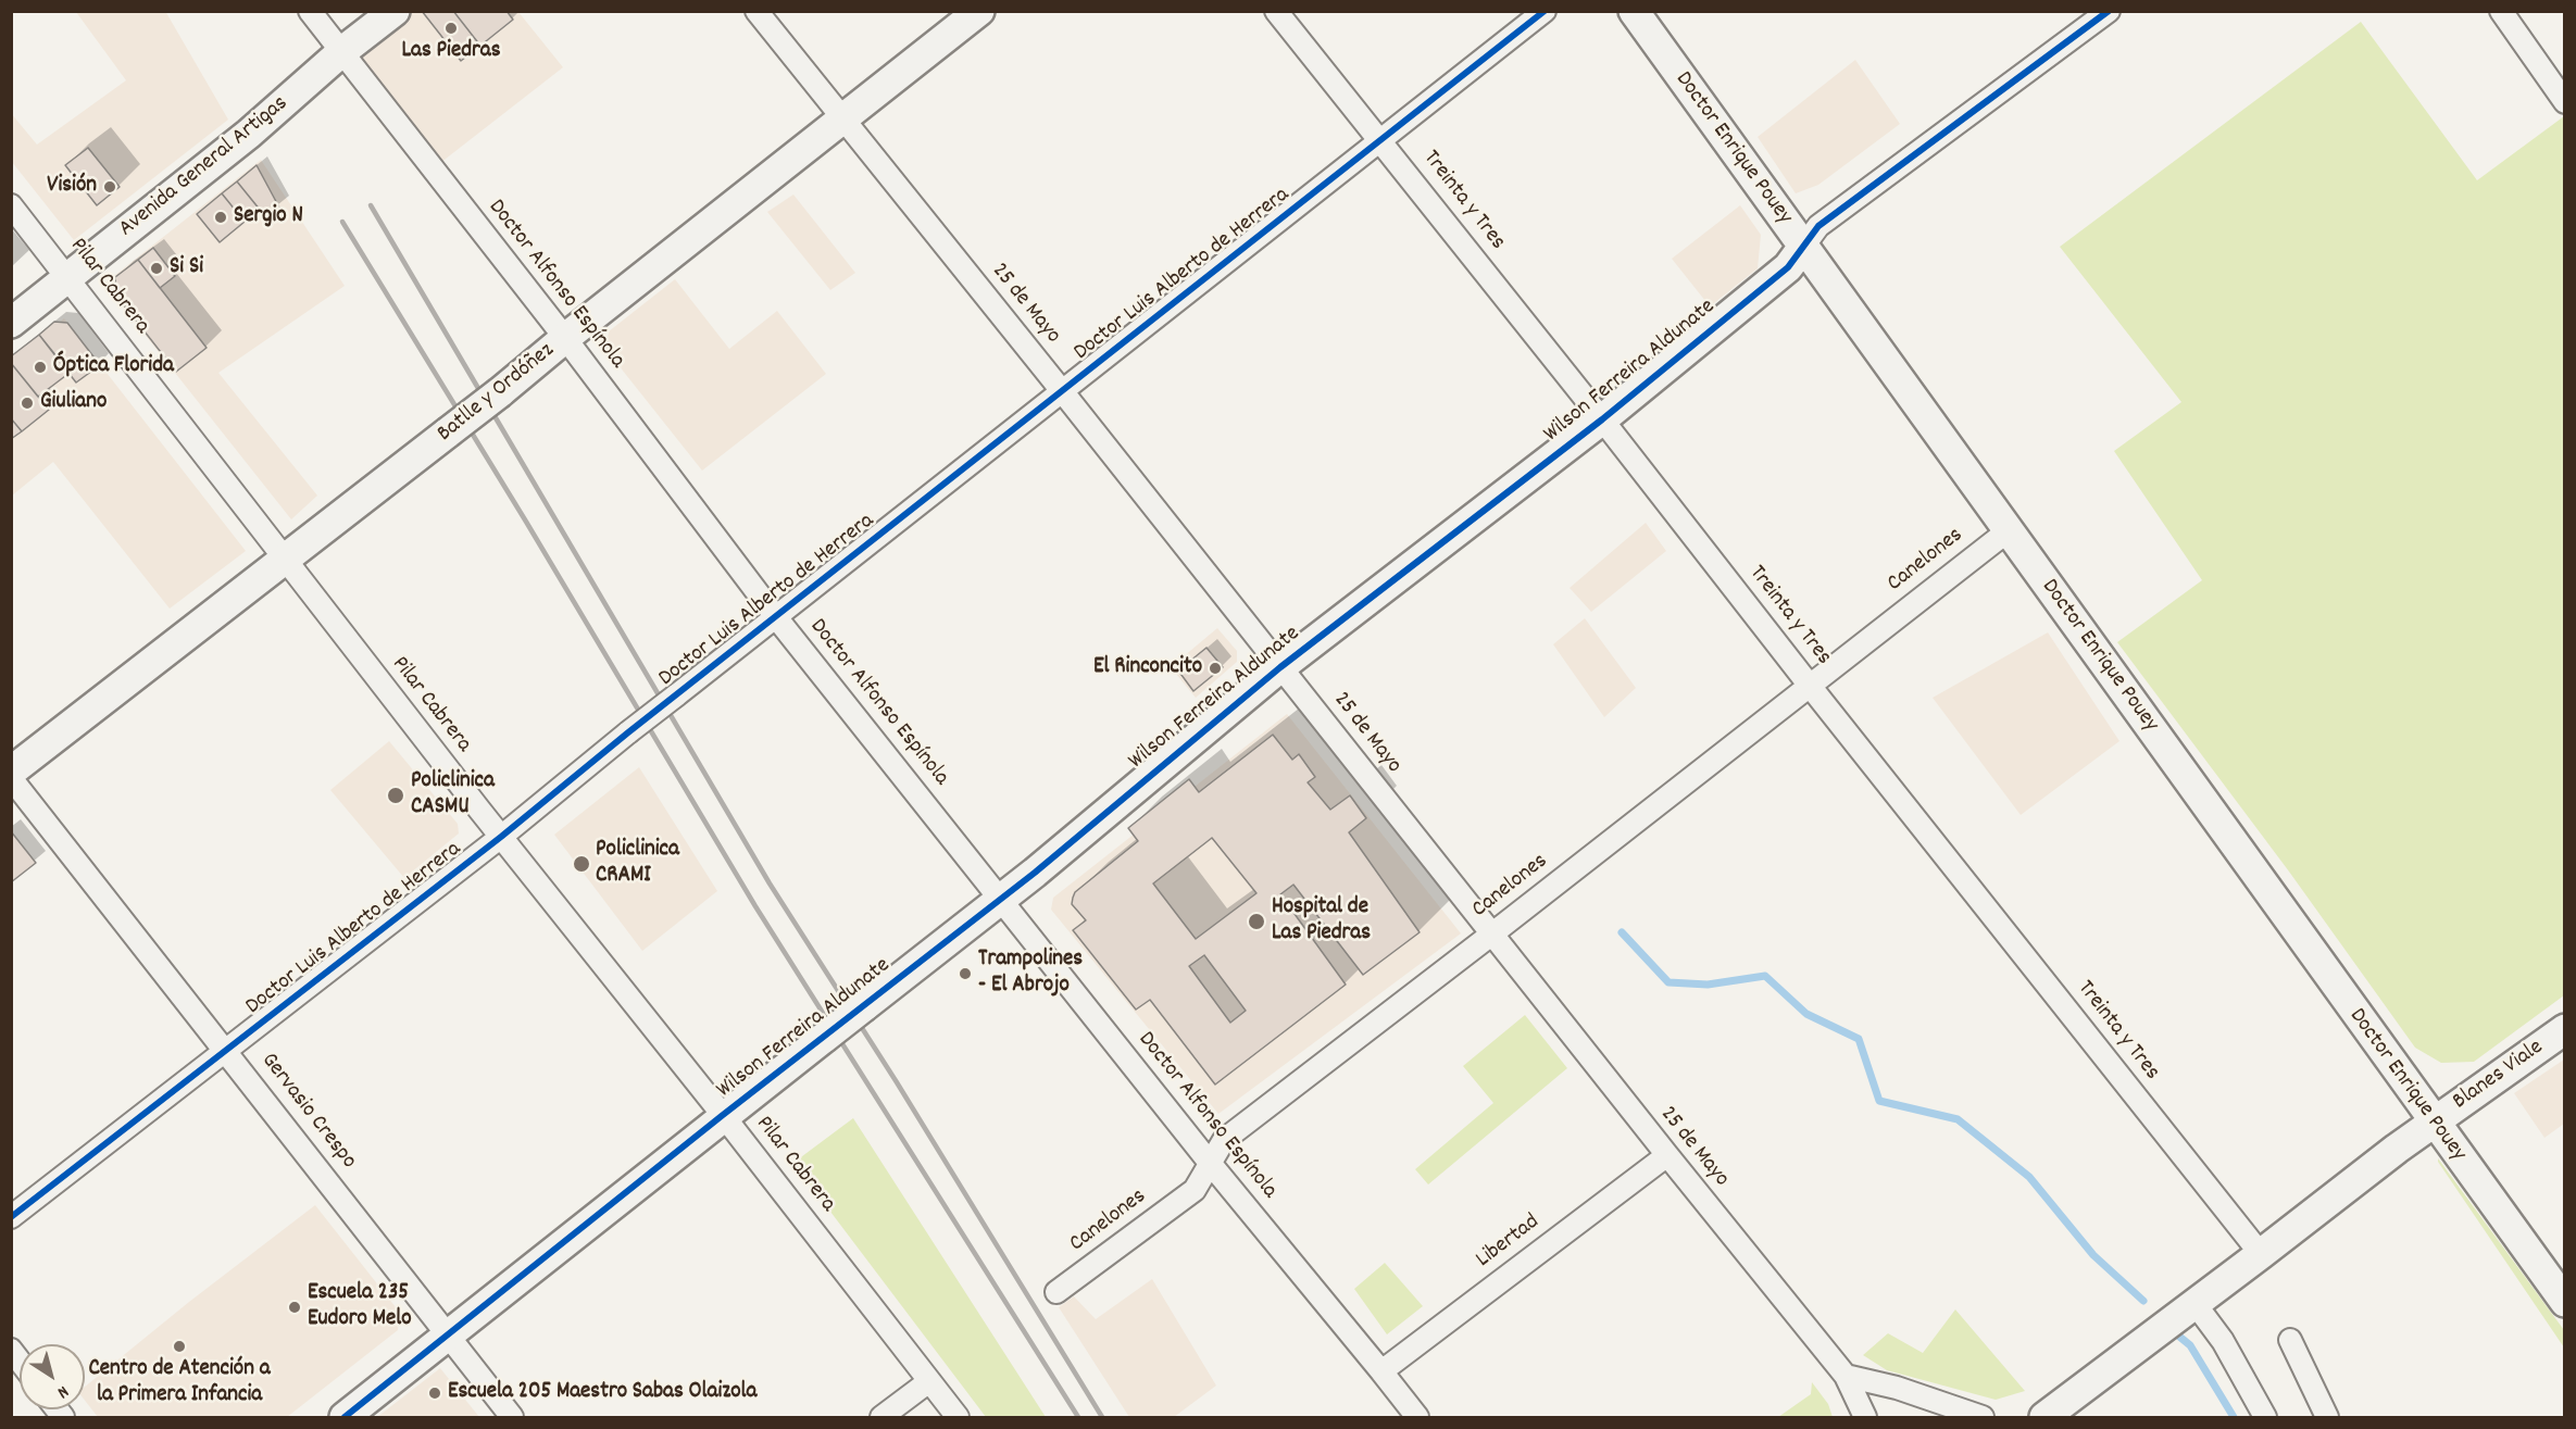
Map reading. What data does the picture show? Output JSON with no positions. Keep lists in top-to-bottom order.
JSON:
{
  "streets": {
    "street": [
      "Doctor Enrique Pouey",
      "Avenida General Artigas",
      "Treinta y Tres",
      "Doctor Luis Alberto de Herrera",
      "Doctor Alfonso Espínola",
      "Pilar Cabrera",
      "25 de Mayo",
      "Wilson Ferreira Aldunate",
      "Batlle y Ordóñez",
      "Canelones",
      "Blanes Viale",
      "Gervasio Crespo",
      "Libertad"
    ]
  },
  "crossings": [
    ["Doctor Enrique Pouey", "Wilson Ferreira Aldunate"],
    ["Doctor Enrique Pouey", "Canelones"],
    ["Doctor Enrique Pouey", "Blanes Viale"],
    ["Avenida General Artigas", "Doctor Alfonso Espínola"],
    ["Avenida General Artigas", "Pilar Cabrera"],
    ["Treinta y Tres", "Doctor Luis Alberto de Herrera"],
    ["Treinta y Tres", "Wilson Ferreira Aldunate"],
    ["Treinta y Tres", "Canelones"],
    ["Treinta y Tres", "Blanes Viale"],
    ["Doctor Luis Alberto de Herrera", "Doctor Alfonso Espínola"],
    ["Doctor Luis Alberto de Herrera", "Pilar Cabrera"],
    ["Doctor Luis Alberto de Herrera", "25 de Mayo"],
    ["Doctor Luis Alberto de Herrera", "Gervasio Crespo"],
    ["Doctor Alfonso Espínola", "Wilson Ferreira Aldunate"],
    ["Doctor Alfonso Espínola", "Batlle y Ordóñez"],
    ["Doctor Alfonso Espínola", "Canelones"],
    ["Doctor Alfonso Espínola", "Libertad"],
    ["Pilar Cabrera", "Wilson Ferreira Aldunate"],
    ["Pilar Cabrera", "Batlle y Ordóñez"],
    ["25 de Mayo", "Wilson Ferreira Aldunate"],
    ["25 de Mayo", "Batlle y Ordóñez"],
    ["25 de Mayo", "Canelones"],
    ["25 de Mayo", "Libertad"],
    ["Wilson Ferreira Aldunate", "Gervasio Crespo"]
  ],
  "places": [
    "Las Piedras",
    "Visión",
    "Sergio N",
    "Si Si",
    "Óptica Florida",
    "Giuliano",
    "El Rinconcito",
    "Policlinica CASMU",
    "Policlinica CRAMI",
    "Hospital de Las Piedras",
    "Trampolines - El Abrojo",
    "Escuela 235 Eudoro Melo",
    "Centro de Atención a la Primera Infancia",
    "Escuela 205 Maestro Sabas Olaizola"
  ],
  "north": "bottom right"
}
